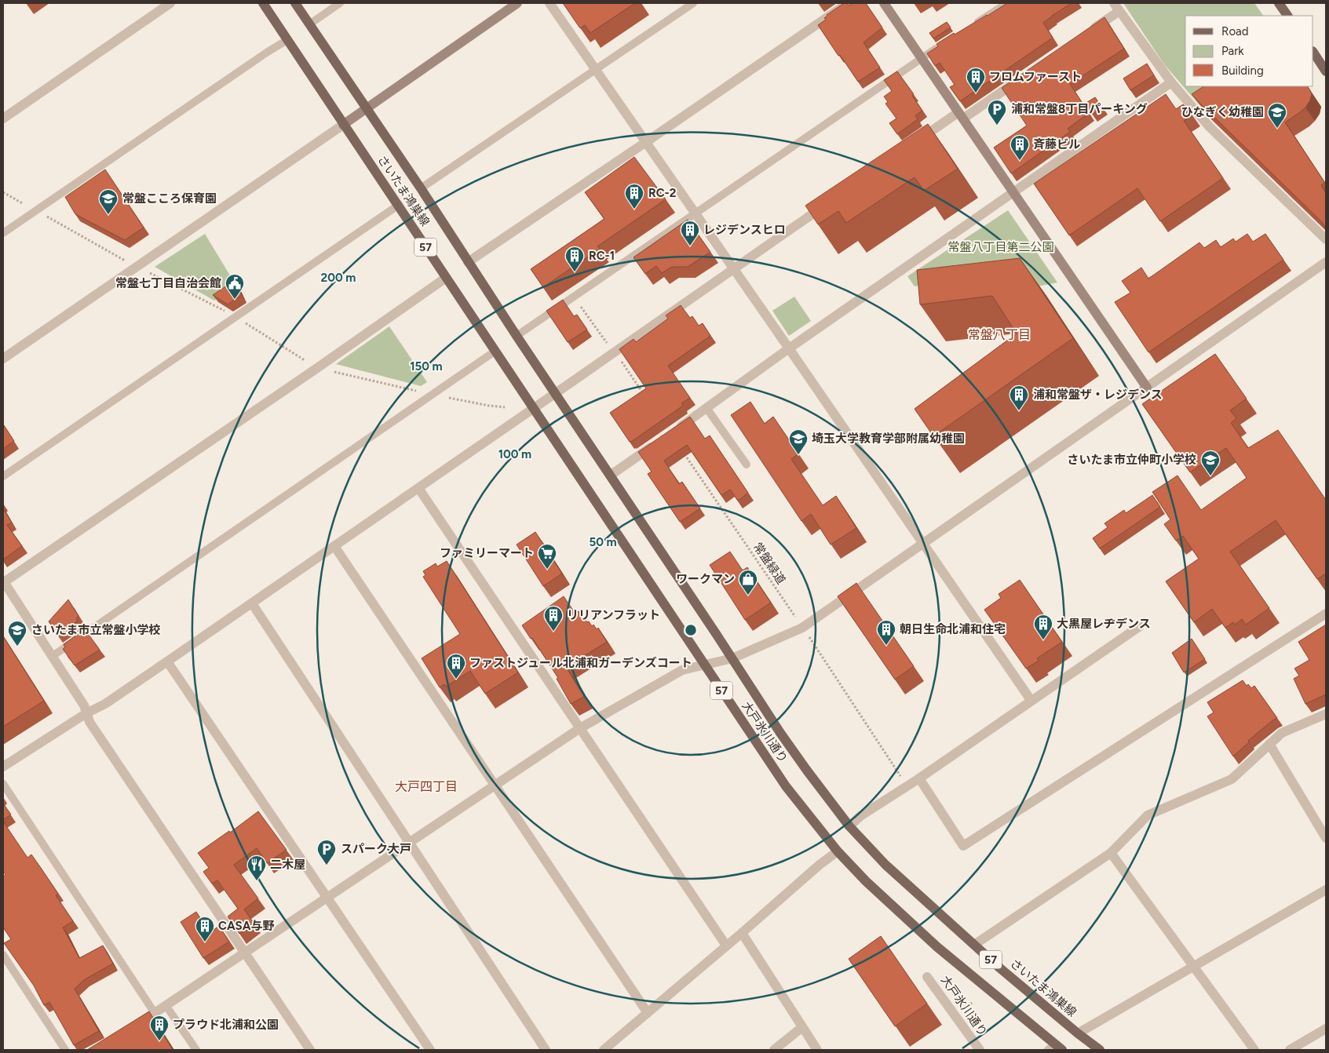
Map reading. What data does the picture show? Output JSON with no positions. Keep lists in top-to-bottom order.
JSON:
{
  "streets": {
    "main road": ["さいたま鴻巣線", "57", "大戸氷川通り"],
    "path": ["常盤緑道"]
  },
  "crossings": [
    ["さいたま鴻巣線", "大戸氷川通り"]
  ],
  "districts": ["常盤八丁目", "大戸四丁目"],
  "parks": ["常盤八丁目第二公園"],
  "places": {
    "building": [
      "フロムファースト",
      "斉藤ビル",
      "RC-2",
      "レジデンスヒロ",
      "RC-1",
      "浦和常盤ザ・レジデンス",
      "リリアンフラット",
      "大黒屋レヂデンス",
      "朝日生命北浦和住宅",
      "ファストジュール北浦和ガーデンズコート",
      "CASA与野",
      "プラウド北浦和公園"
    ],
    "parking": ["浦和常盤8丁目パーキング", "スパーク大戸"],
    "school or university": [
      "ひなぎく幼稚園",
      "常盤こころ保育園",
      "埼玉大学教育学部附属幼稚園",
      "さいたま市立仲町小学校",
      "さいたま市立常盤小学校"
    ],
    "public building": ["常盤七丁目自治会館"],
    "supermarket": ["ファミリーマート"],
    "shop": ["ワークマン"],
    "restaurant": ["二木屋"]
  },
  "legend": ["Road", "Park", "Building"],
  "rings": [
    "200 m",
    "150 m",
    "100 m",
    "50 m"
  ]
}
